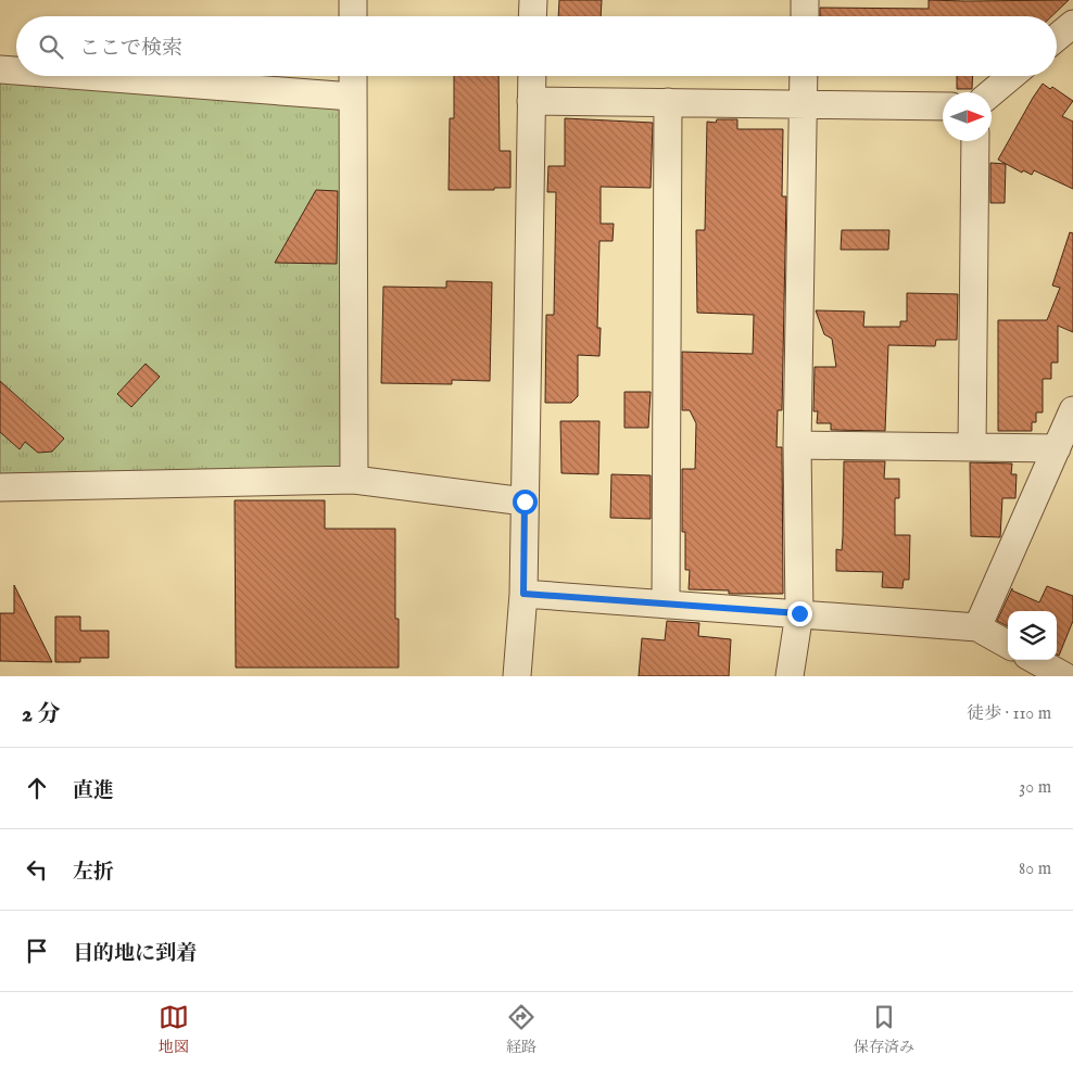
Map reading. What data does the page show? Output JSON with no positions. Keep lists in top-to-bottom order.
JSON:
{
  "north": "right",
  "page": {
    "search": "ここで検索",
    "heading": ["2 分", "徒歩 · 110 m"],
    "list": [
      ["直進", "30 m"],
      ["左折", "80 m"],
      "目的地に到着"
    ],
    "nav": ["地図", "経路", "保存済み"]
  }
}
